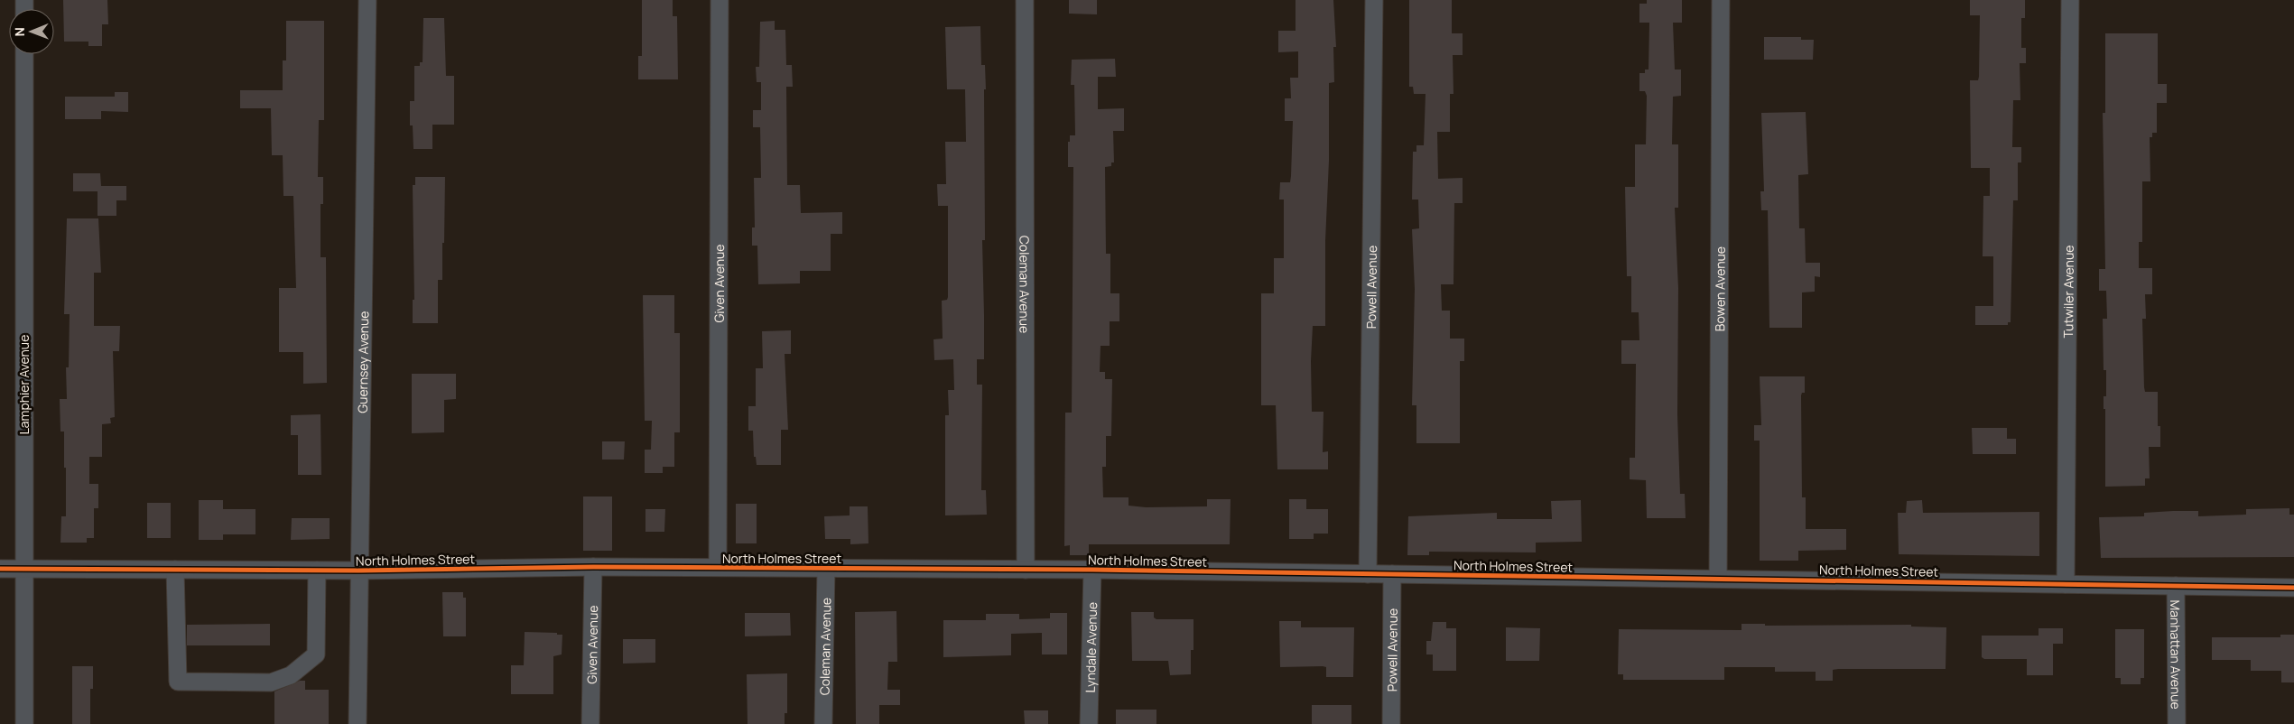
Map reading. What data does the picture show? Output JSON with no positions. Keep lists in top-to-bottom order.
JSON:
{
  "streets": {
    "street": [
      "Given Avenue",
      "Coleman Avenue",
      "Powell Avenue",
      "Bowen Avenue",
      "Tutwiler Avenue",
      "Guernsey Avenue",
      "Lamphier Avenue",
      "North Holmes Street",
      "Lyndale Avenue",
      "Manhattan Avenue"
    ]
  },
  "crossings": [
    ["Given Avenue", "North Holmes Street"],
    ["Coleman Avenue", "North Holmes Street"],
    ["Powell Avenue", "North Holmes Street"],
    ["Bowen Avenue", "North Holmes Street"],
    ["Tutwiler Avenue", "North Holmes Street"],
    ["Guernsey Avenue", "North Holmes Street"],
    ["Lamphier Avenue", "North Holmes Street"],
    ["North Holmes Street", "Lyndale Avenue"],
    ["North Holmes Street", "Manhattan Avenue"]
  ],
  "north": "left"
}
